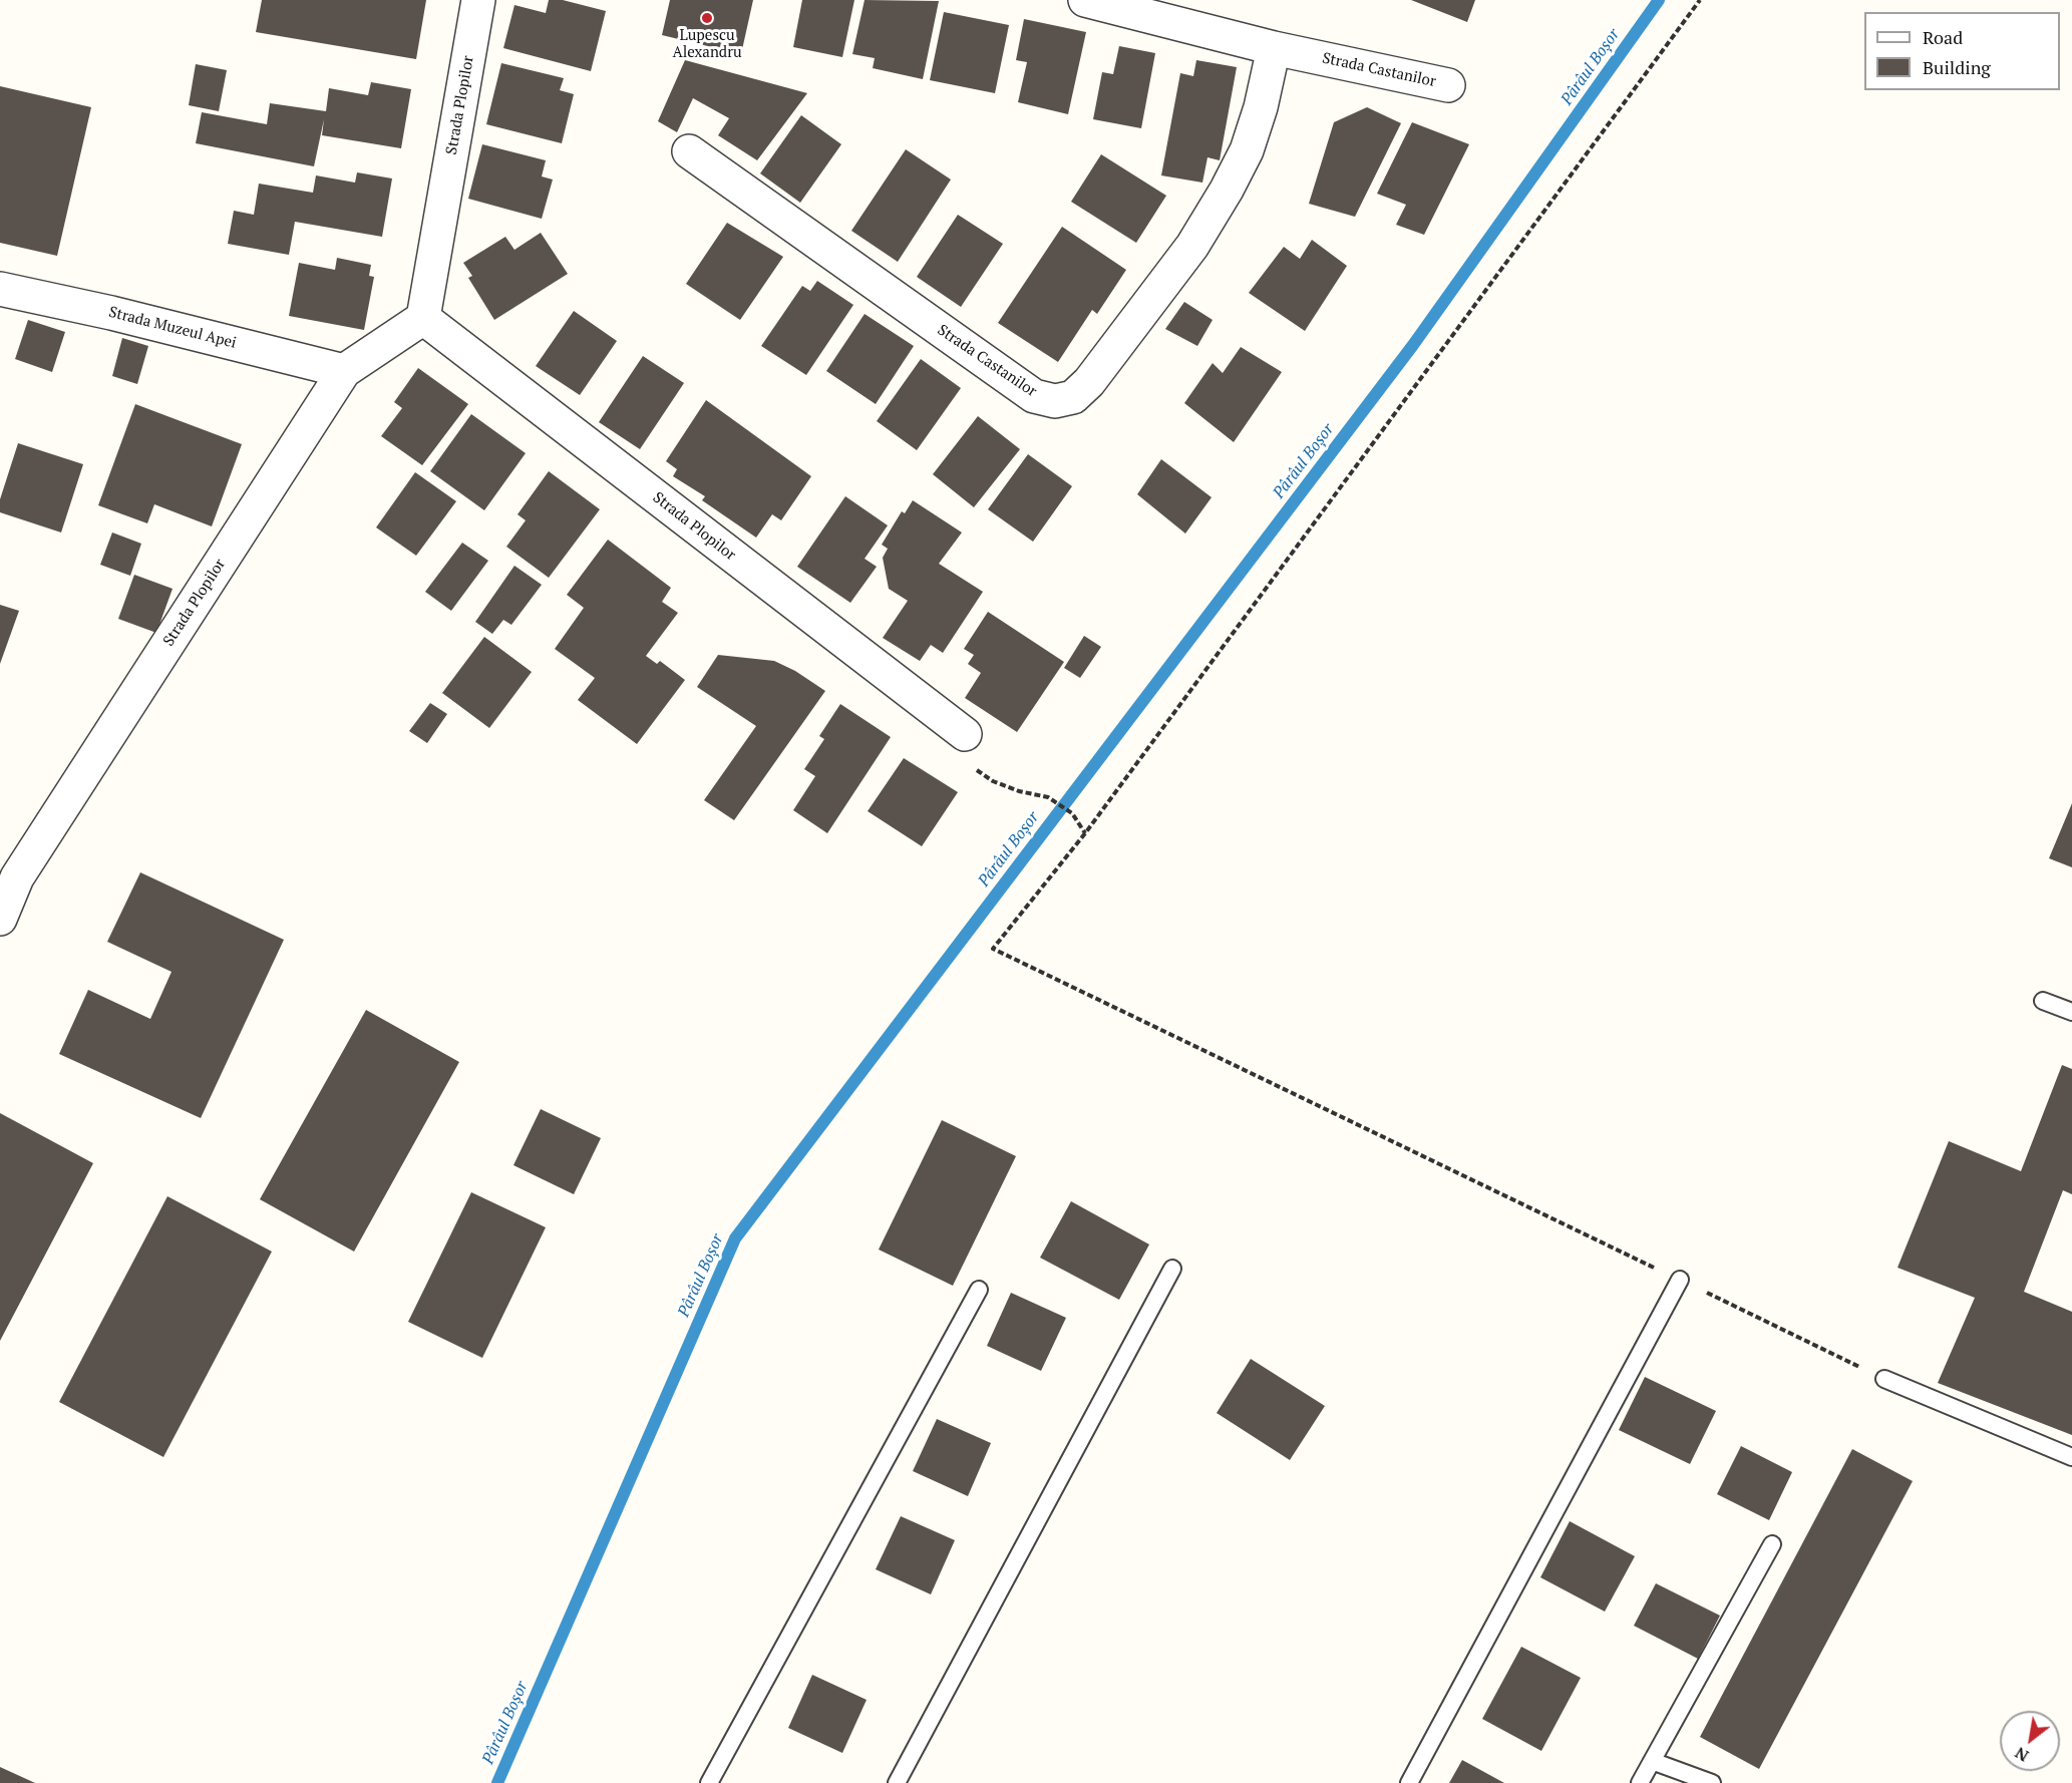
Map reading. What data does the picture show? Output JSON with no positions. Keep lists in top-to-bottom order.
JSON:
{
  "streets": {
    "street": ["Strada Castanilor", "Strada Plopilor", "Strada Muzeul Apei"]
  },
  "crossings": [
    ["Strada Plopilor", "Strada Muzeul Apei"]
  ],
  "water": ["Pârâul Boșor"],
  "places": ["Lupescu Alexandru"],
  "legend": ["Road", "Building"],
  "north": "bottom left"
}
